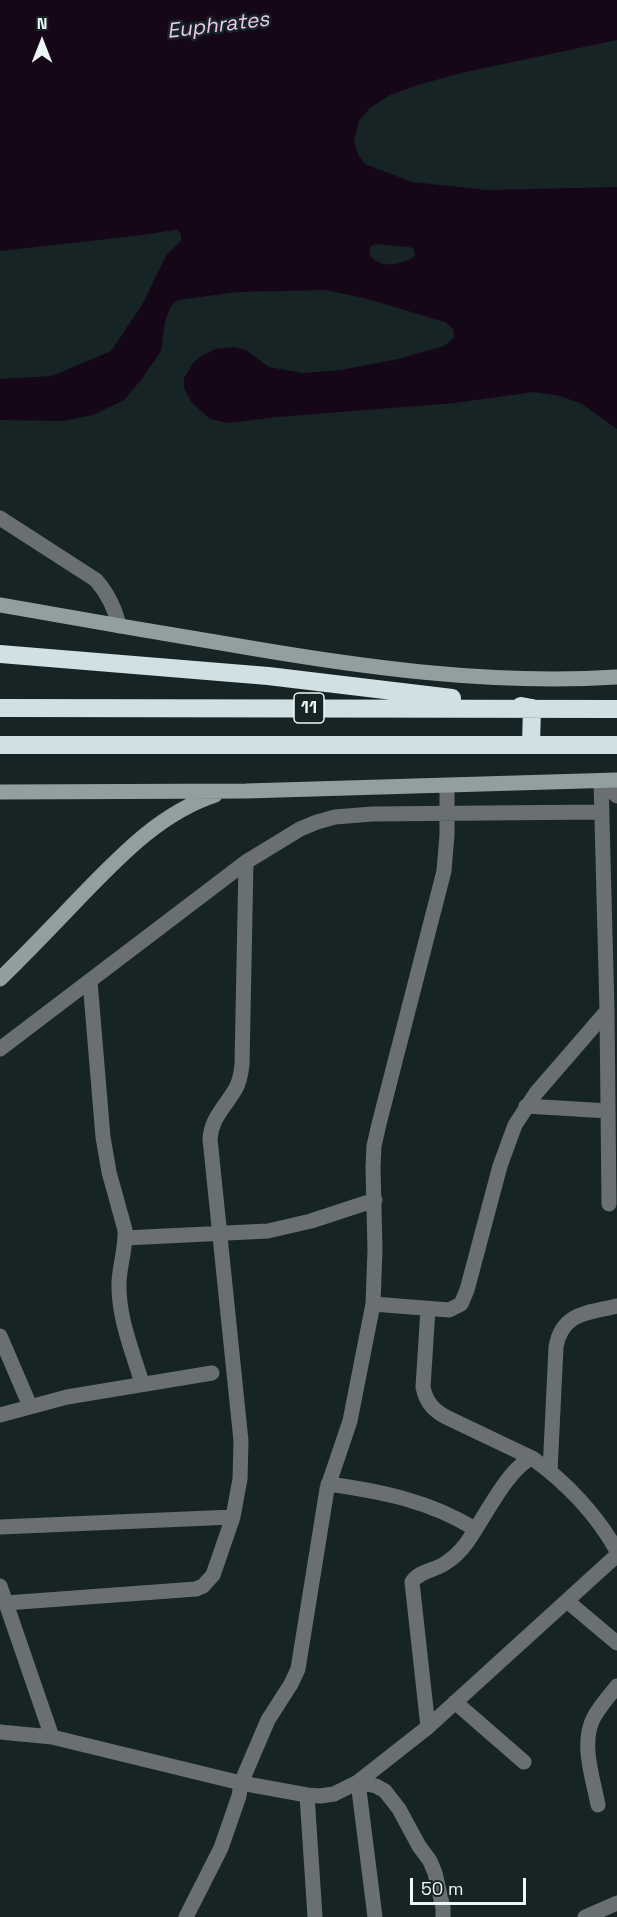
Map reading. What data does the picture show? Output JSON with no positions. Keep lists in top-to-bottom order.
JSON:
{
  "streets": {
    "highway": ["11"]
  },
  "water": ["Euphrates"],
  "scale_bar": "50 m",
  "north": "top"
}
